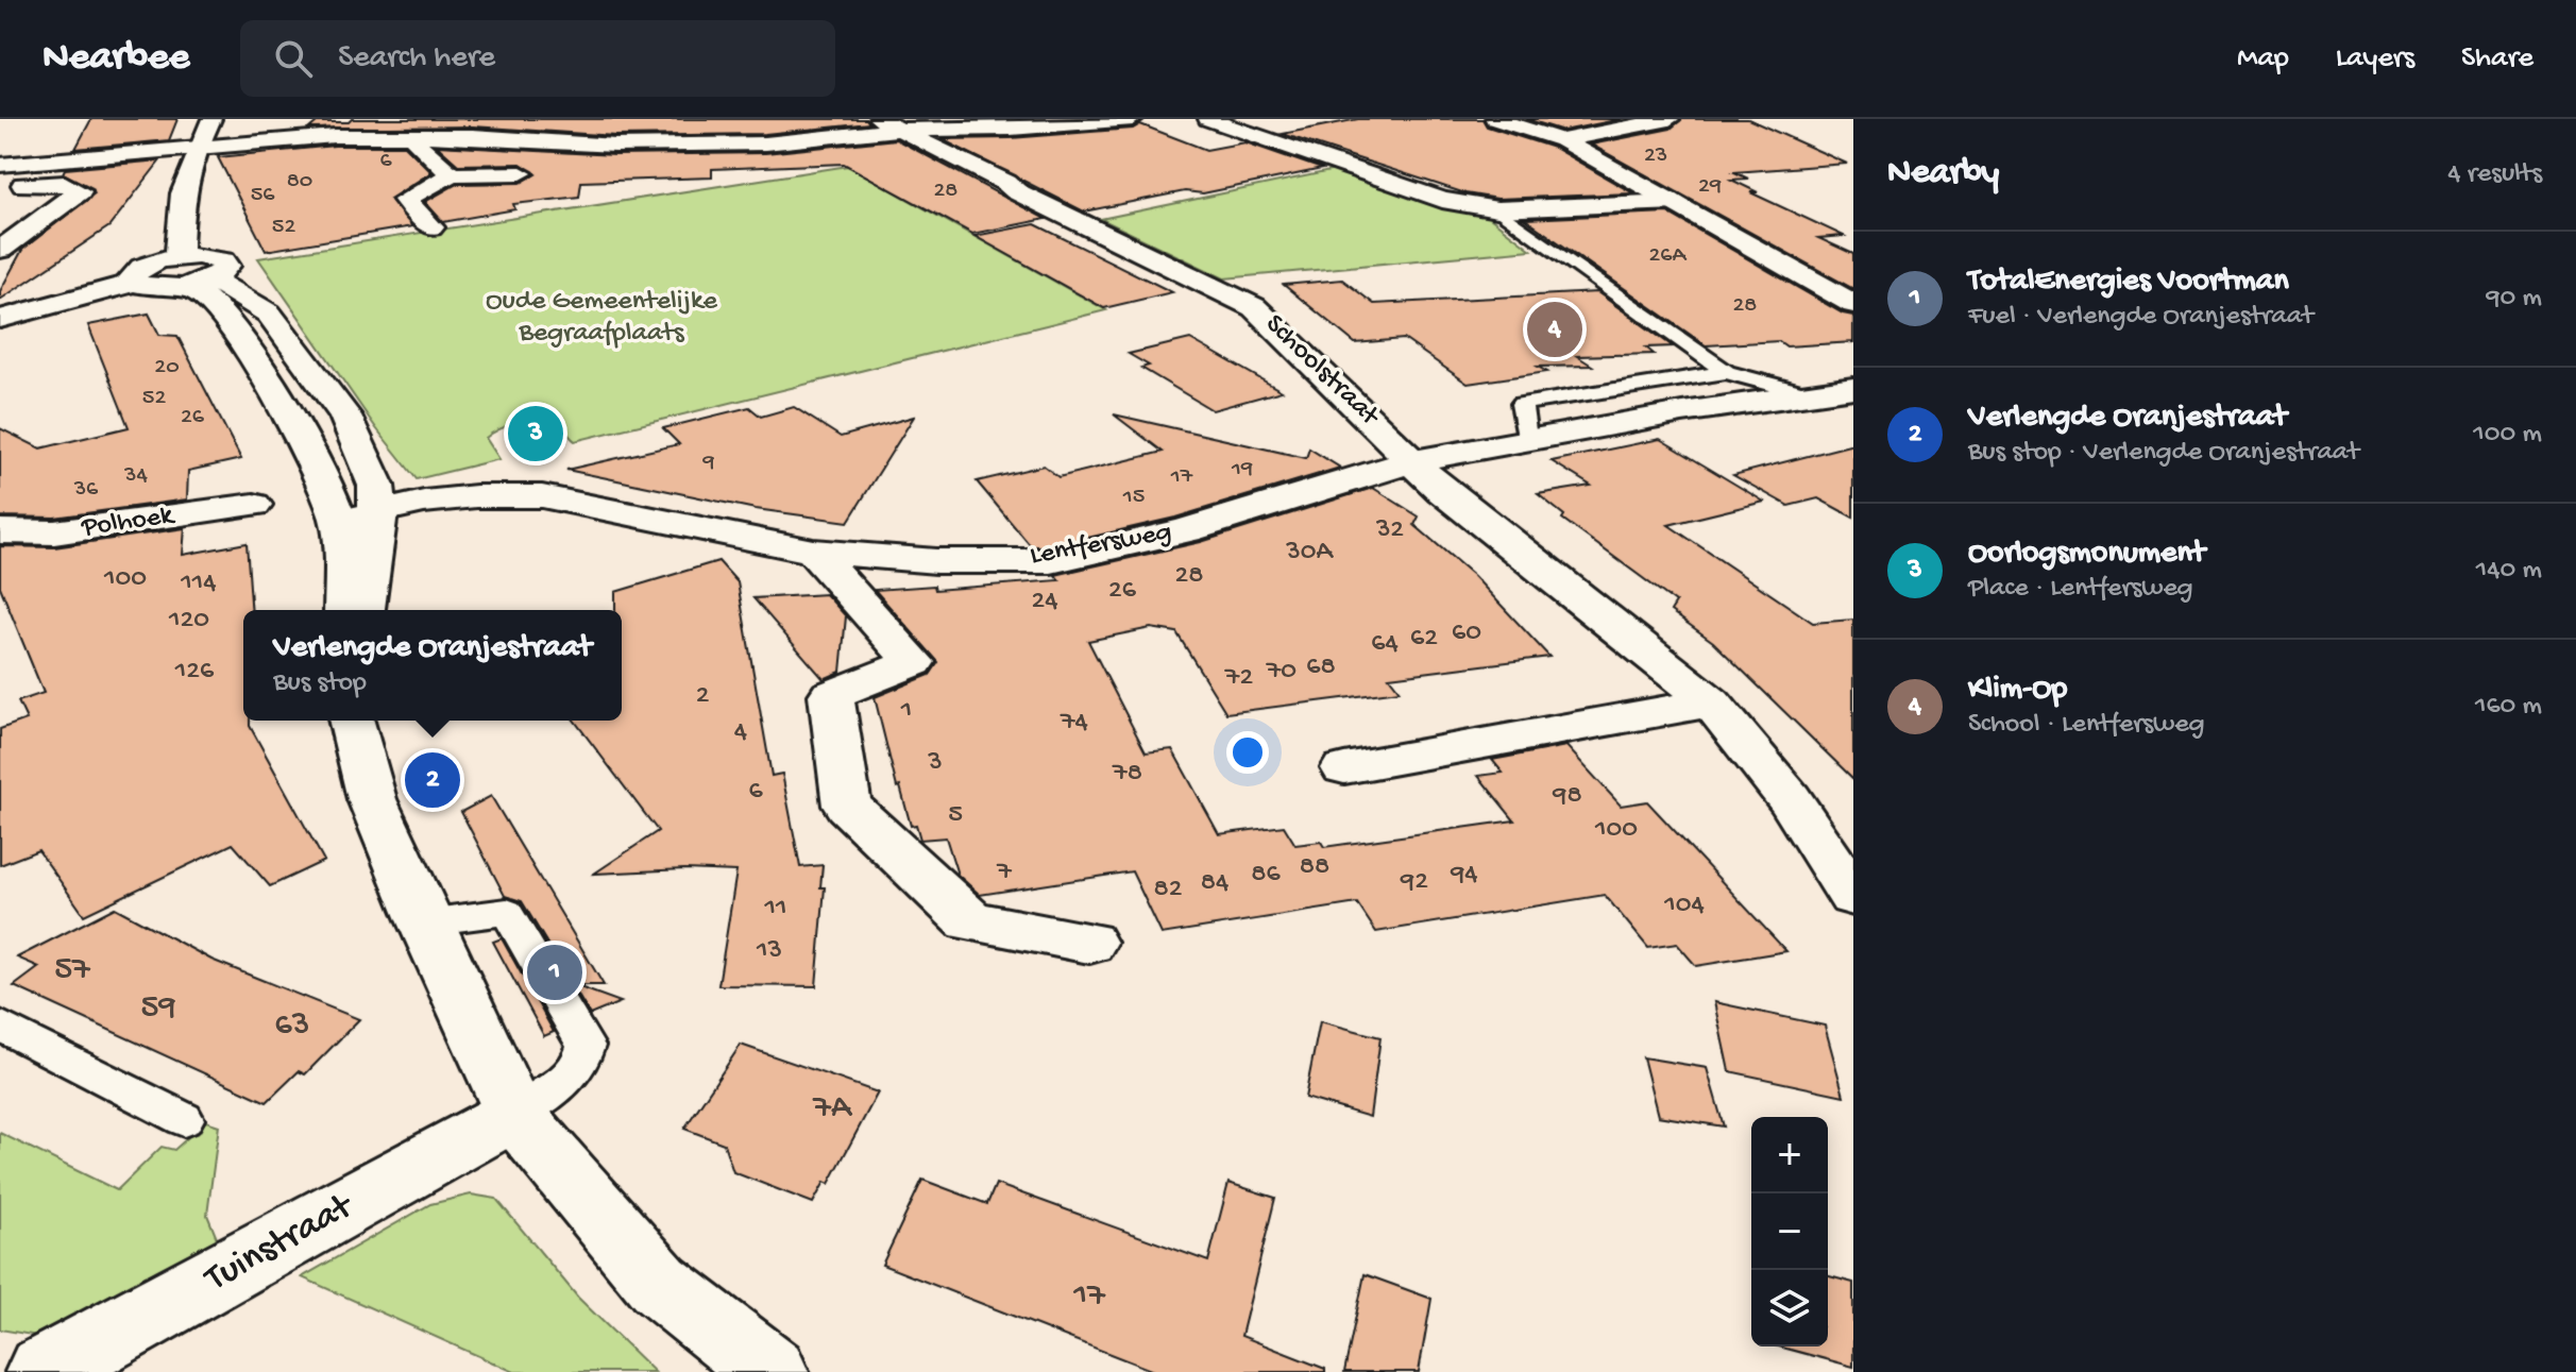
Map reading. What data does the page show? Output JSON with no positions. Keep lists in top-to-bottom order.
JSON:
{
  "streets": {
    "street": [
      "Schoolstraat",
      "Polhoek",
      "Lentfersweg",
      "Tuinstraat"
    ]
  },
  "crossings": [
    ["Schoolstraat", "Lentfersweg"]
  ],
  "parks": ["Oude Gemeentelijke Begraafplaats"],
  "house_numbers": [
    "23",
    "6",
    "80",
    "29",
    "28",
    "56",
    "52",
    "26A",
    "28",
    "20",
    "52",
    "26",
    "9",
    "19",
    "34",
    "17",
    "36",
    "15",
    "32",
    "30A",
    "28",
    "100",
    "114",
    "26",
    "24",
    "120",
    "60",
    "62",
    "64",
    "68",
    "126",
    "70",
    "72",
    "2",
    "1",
    "74",
    "4",
    "3",
    "78",
    "6",
    "98",
    "5",
    "100",
    "88",
    "7",
    "86",
    "94",
    "92",
    "84",
    "82",
    "104",
    "11",
    "13",
    "57",
    "59",
    "63",
    "7A",
    "17"
  ],
  "page": {
    "header": "Nearbee",
    "search": "Search here",
    "nav": ["Map", "Layers", "Share"],
    "heading": ["Nearby", "4 results"],
    "list": [
      {
        "mark": "1",
        "name": "TotalEnergies Voortman",
        "note": "Fuel · Verlengde Oranjestraat",
        "value": "90 m"
      },
      {
        "mark": "2",
        "name": "Verlengde Oranjestraat",
        "note": "Bus stop · Verlengde Oranjestraat",
        "value": "100 m"
      },
      {
        "mark": "3",
        "name": "Oorlogsmonument",
        "note": "Place · Lentfersweg",
        "value": "140 m"
      },
      {
        "mark": "4",
        "name": "Klim-Op",
        "note": "School · Lentfersweg",
        "value": "160 m"
      }
    ],
    "pins": [
      "4",
      "3",
      "2",
      "1"
    ],
    "popup": ["Verlengde Oranjestraat", "Bus stop"],
    "map_buttons": ["+", "−"]
  }
}
